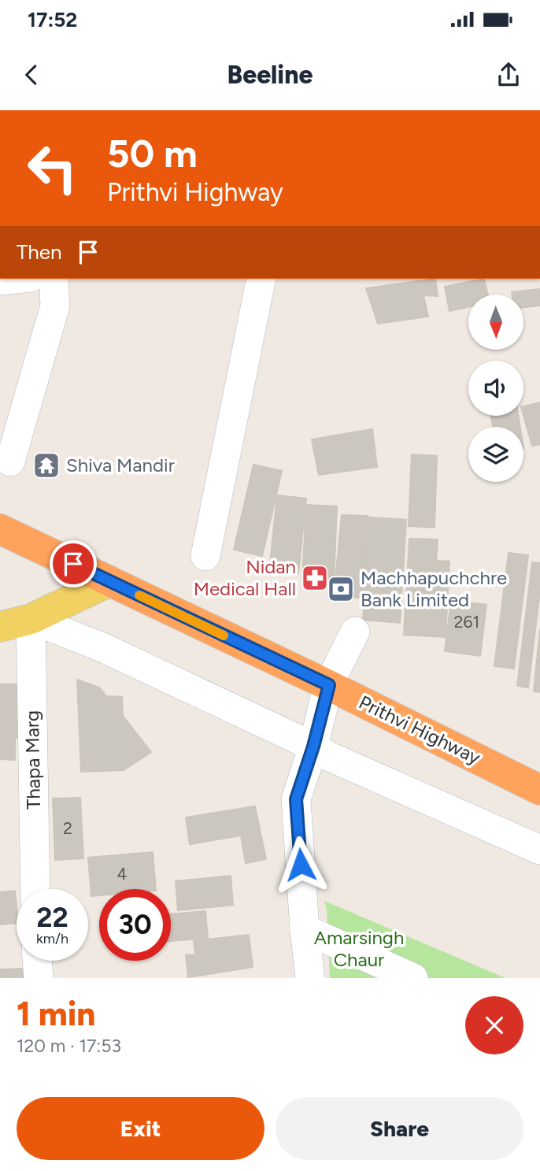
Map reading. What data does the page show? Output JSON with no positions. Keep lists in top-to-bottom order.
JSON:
{
  "streets": {
    "highway": ["Prithvi Highway"],
    "street": ["Thapa Marg"]
  },
  "parks": ["Amarsingh Chaur"],
  "places": {
    "temple": ["Shiva Mandir"],
    "pharmacy": ["Nidan Medical Hall"],
    "bank": ["Machhapuchchre Bank Limited"]
  },
  "house_numbers": ["261", "2", "4"],
  "north": "bottom",
  "page": {
    "status": "17:52",
    "header": "Beeline",
    "turn": ["50 m", "Prithvi Highway"],
    "then": "Then",
    "speed": "22 km/h",
    "limit": "30",
    "heading": ["1 min", "120 m · 17:53"],
    "buttons": ["Exit", "Share"]
  }
}
